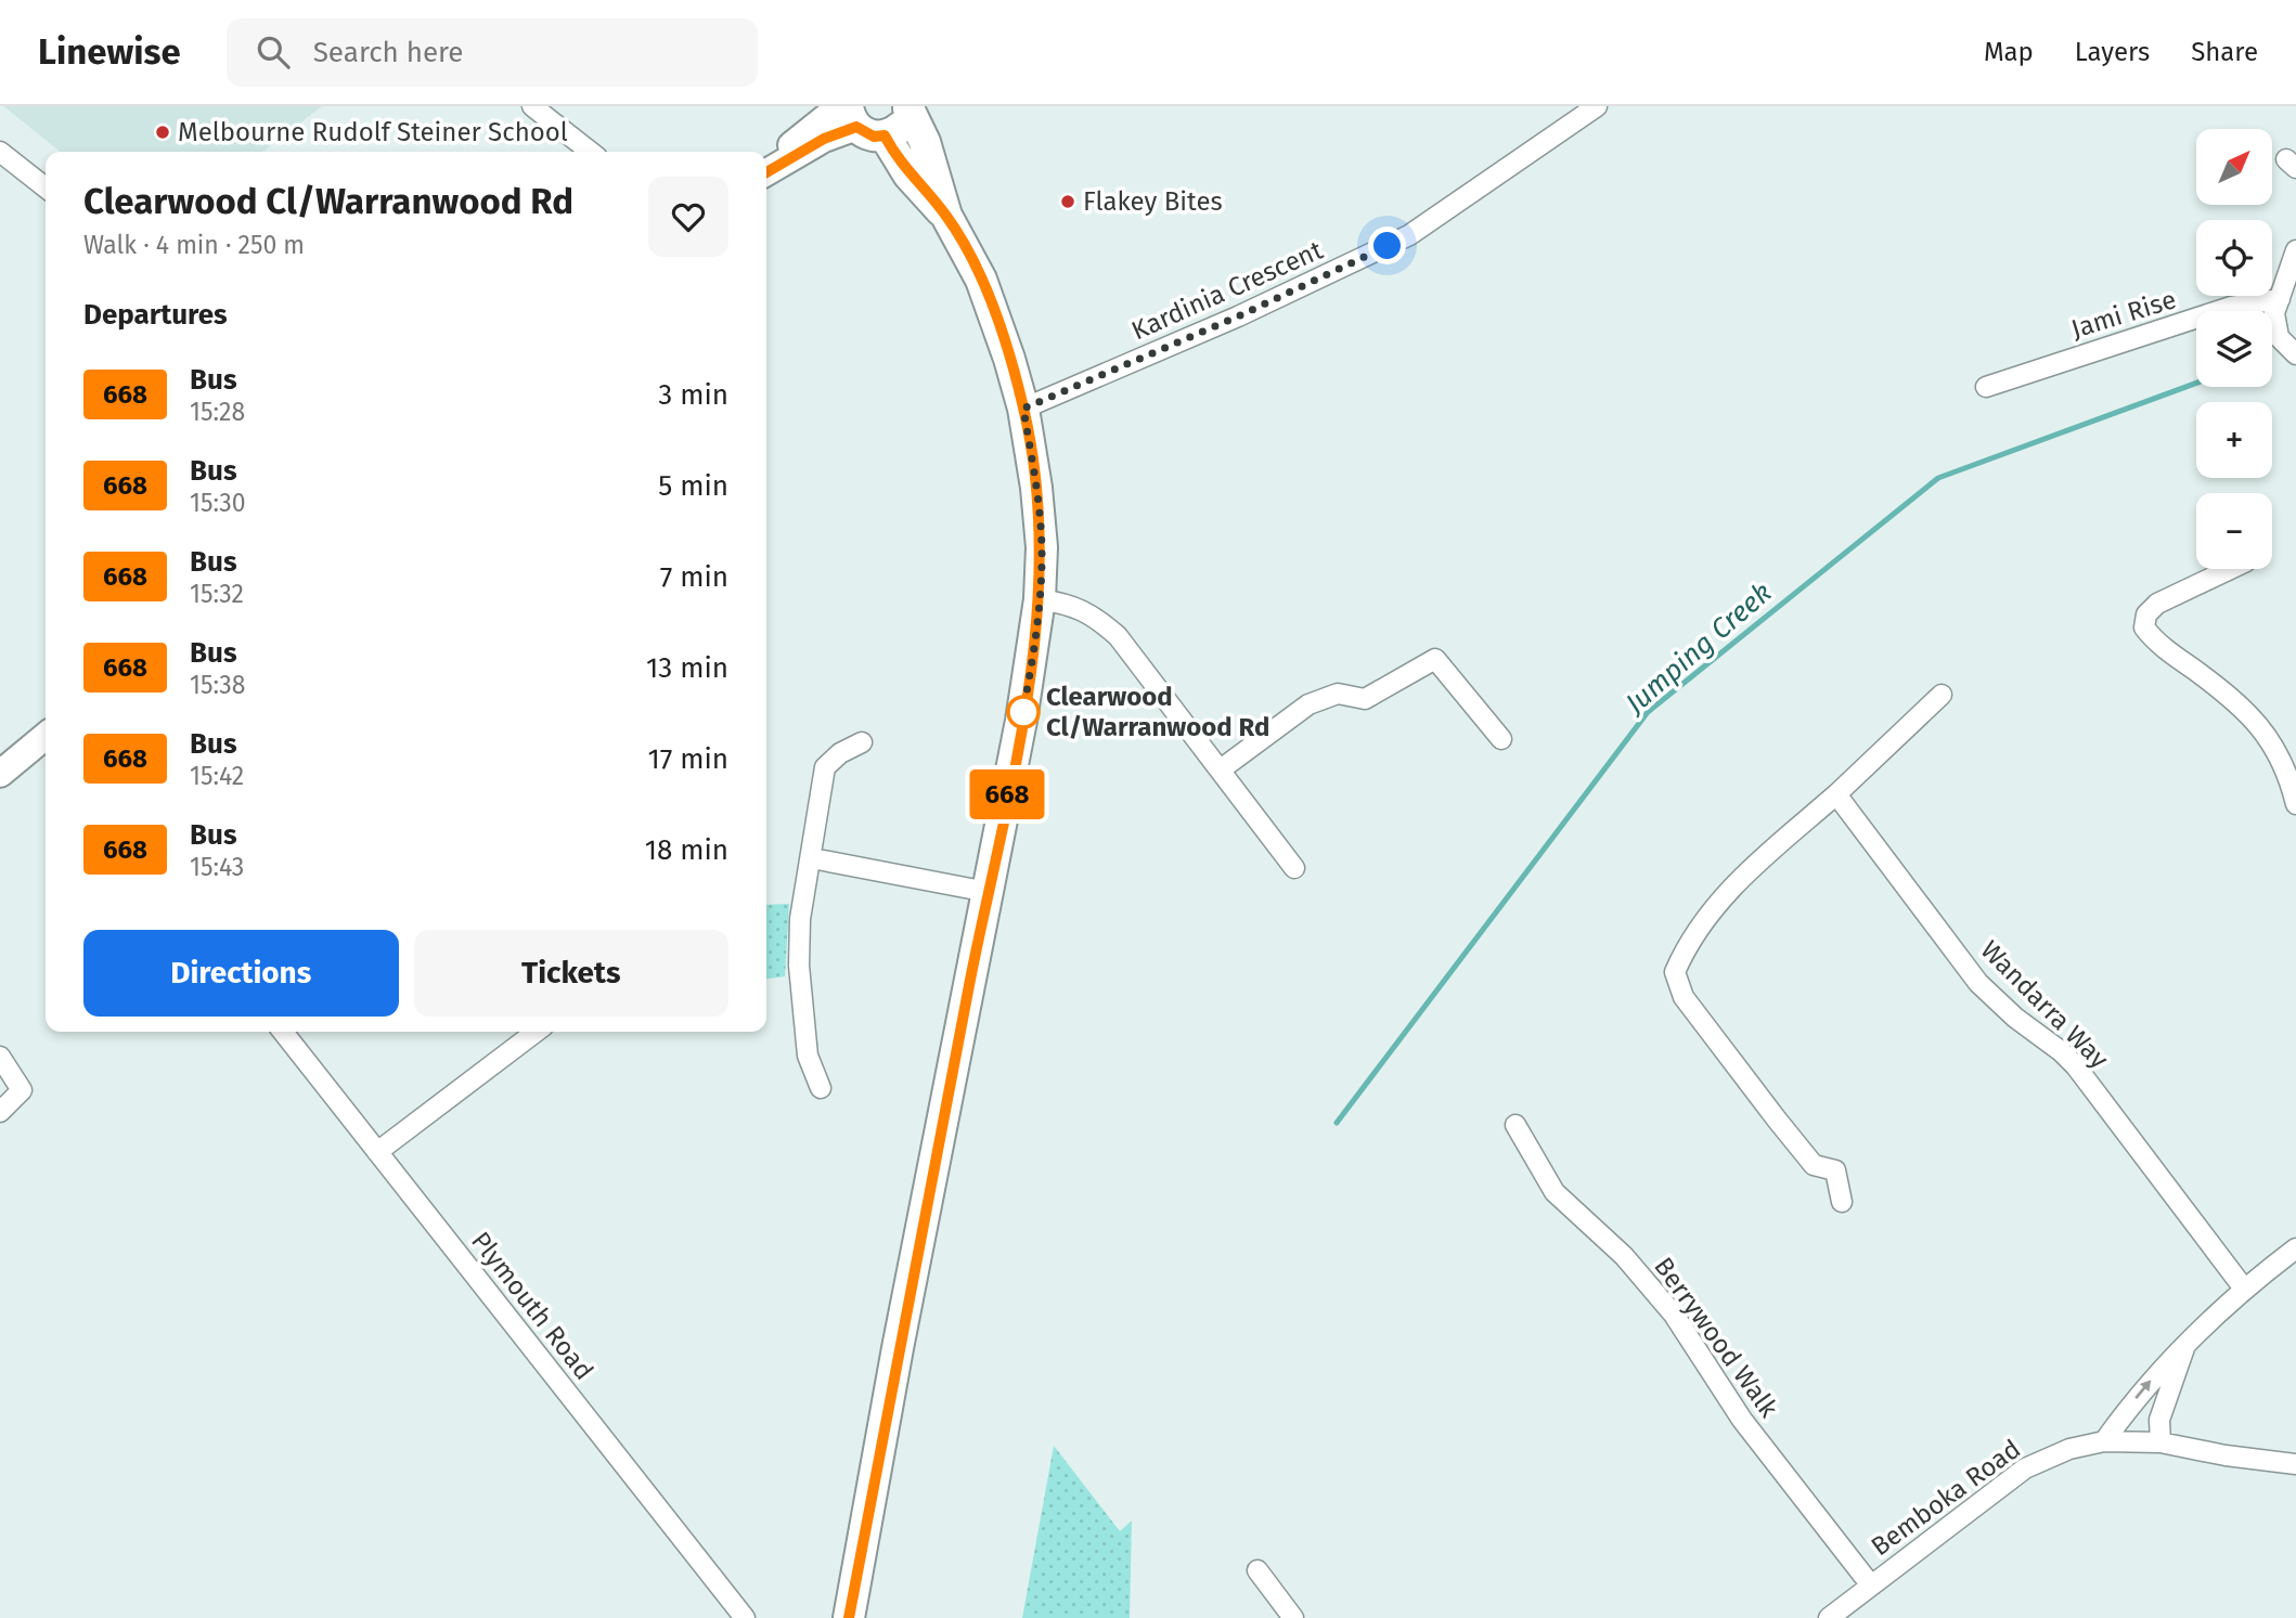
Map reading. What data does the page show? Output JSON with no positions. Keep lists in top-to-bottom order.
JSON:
{
  "streets": {
    "street": [
      "Kardinia Crescent",
      "Jami Rise",
      "Wandarra Way",
      "Plymouth Road",
      "Berrywood Walk",
      "Bemboka Road"
    ]
  },
  "crossings": [
    ["Berrywood Walk", "Bemboka Road"]
  ],
  "water": ["Jumping Creek"],
  "places": ["Melbourne Rudolf Steiner School", "Flakey Bites", "Clearwood Cl/Warranwood Rd"],
  "lines": ["bus line 668"],
  "north": "top right",
  "page": {
    "header": "Linewise",
    "search": "Search here",
    "nav": ["Map", "Layers", "Share"],
    "on_map": "668",
    "map_buttons": ["+", "−"],
    "heading": [
      ["Clearwood Cl/Warranwood Rd", "Walk · 4 min · 250 m"],
      "Departures"
    ],
    "list": [
      {
        "mark": "668",
        "name": "Bus",
        "note": "15:28",
        "value": "3 min"
      },
      {
        "mark": "668",
        "name": "Bus",
        "note": "15:30",
        "value": "5 min"
      },
      {
        "mark": "668",
        "name": "Bus",
        "note": "15:32",
        "value": "7 min"
      },
      {
        "mark": "668",
        "name": "Bus",
        "note": "15:38",
        "value": "13 min"
      },
      {
        "mark": "668",
        "name": "Bus",
        "note": "15:42",
        "value": "17 min"
      },
      {
        "mark": "668",
        "name": "Bus",
        "note": "15:43",
        "value": "18 min"
      }
    ],
    "buttons": ["Directions", "Tickets"]
  }
}
